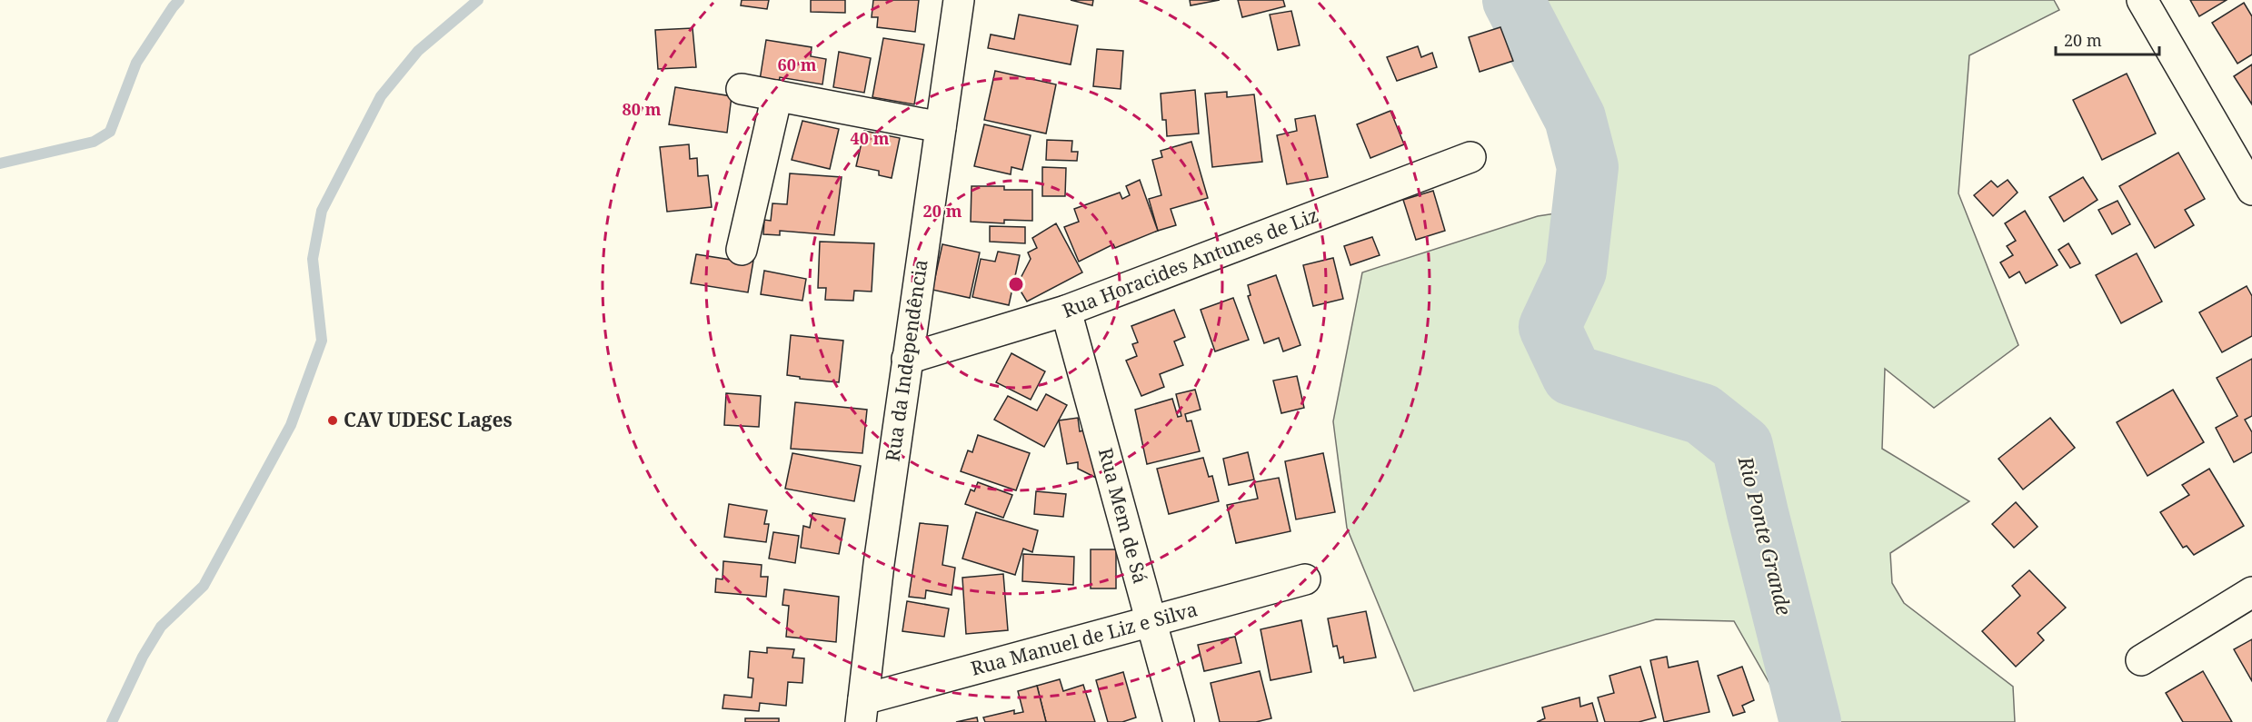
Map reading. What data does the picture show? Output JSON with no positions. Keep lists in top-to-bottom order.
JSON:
{
  "streets": {
    "street": [
      "Rua Horacides Antunes de Liz",
      "Rua da Independência",
      "Rua Mem de Sá",
      "Rua Manuel de Liz e Silva"
    ]
  },
  "crossings": [
    ["Rua Horacides Antunes de Liz", "Rua da Independência"],
    ["Rua Horacides Antunes de Liz", "Rua Mem de Sá"],
    ["Rua da Independência", "Rua Manuel de Liz e Silva"],
    ["Rua Mem de Sá", "Rua Manuel de Liz e Silva"]
  ],
  "water": ["Rio Ponte Grande"],
  "places": ["CAV UDESC Lages"],
  "scale_bar": "20 m",
  "rings": [
    "60 m",
    "80 m",
    "40 m",
    "20 m"
  ]
}
